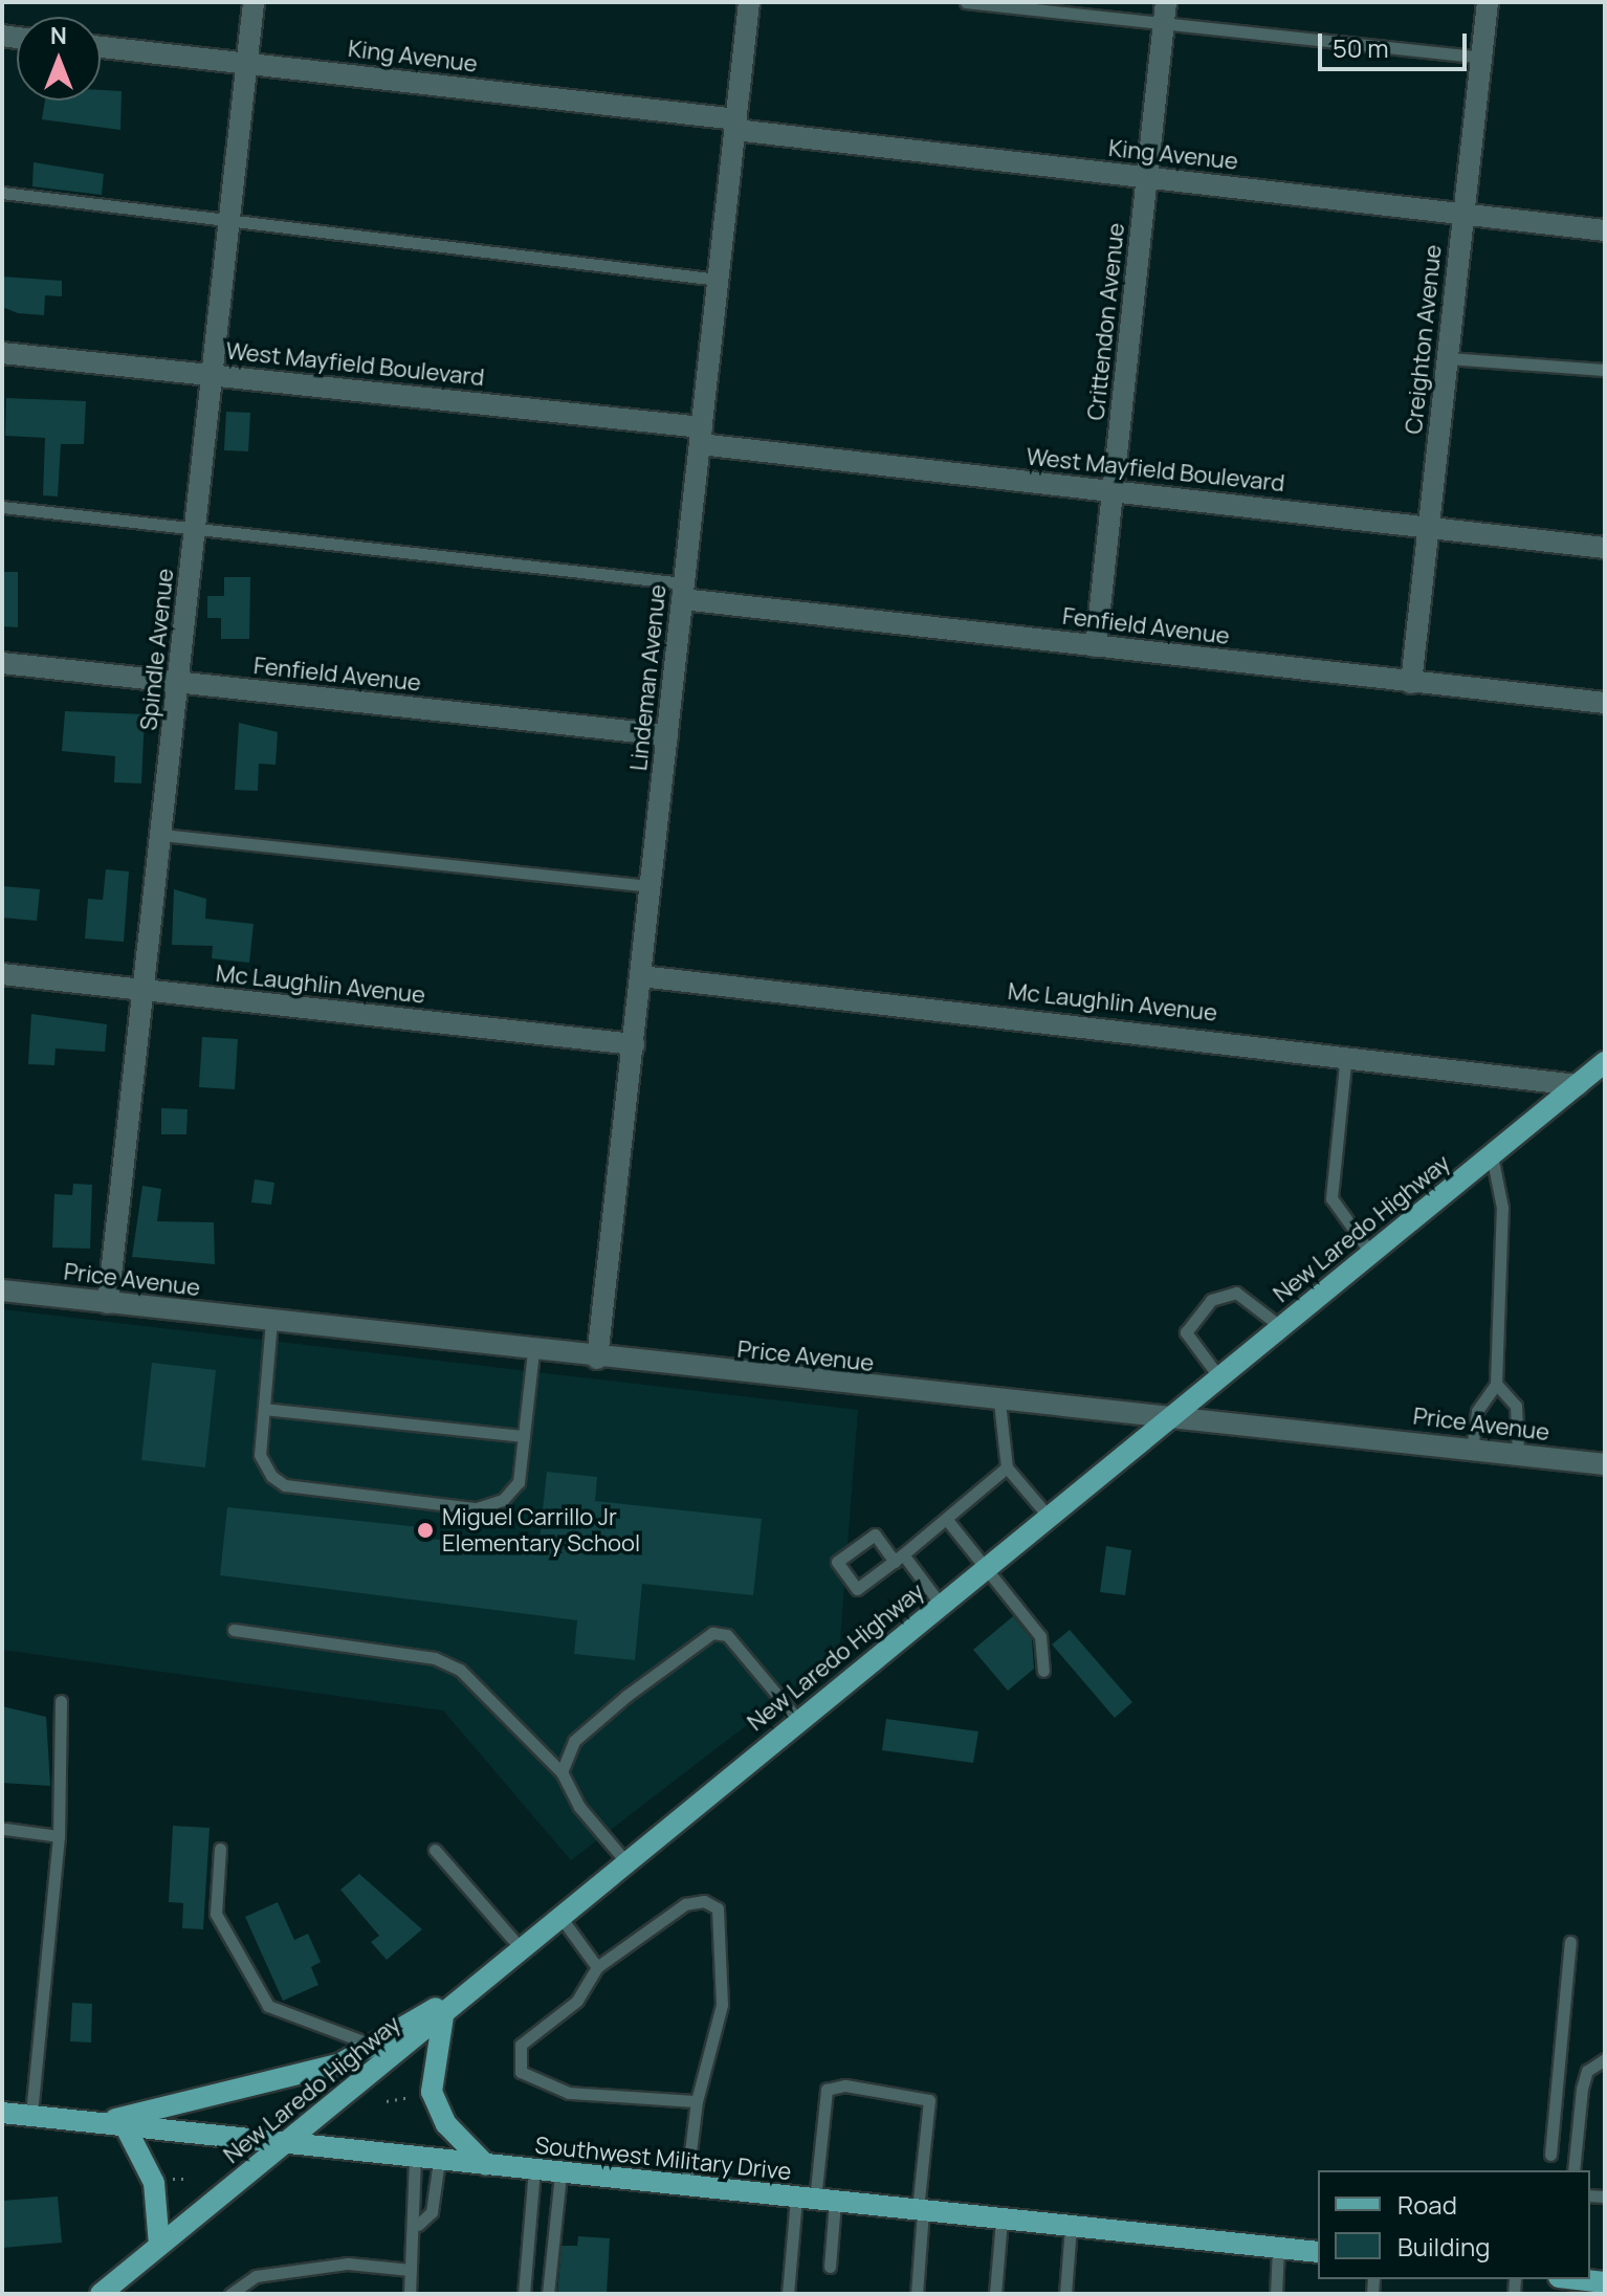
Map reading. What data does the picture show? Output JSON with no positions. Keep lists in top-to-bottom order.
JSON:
{
  "streets": {
    "main road": ["New Laredo Highway", "Southwest Military Drive"],
    "street": [
      "King Avenue",
      "Crittendon Avenue",
      "Creighton Avenue",
      "West Mayfield Boulevard",
      "Fenfield Avenue",
      "Spindle Avenue",
      "Lindeman Avenue",
      "Mc Laughlin Avenue",
      "Price Avenue"
    ]
  },
  "crossings": [
    ["King Avenue", "Crittendon Avenue"],
    ["King Avenue", "Creighton Avenue"],
    ["King Avenue", "Spindle Avenue"],
    ["King Avenue", "Lindeman Avenue"],
    ["Crittendon Avenue", "West Mayfield Boulevard"],
    ["Crittendon Avenue", "Fenfield Avenue"],
    ["Creighton Avenue", "West Mayfield Boulevard"],
    ["Creighton Avenue", "Fenfield Avenue"],
    ["West Mayfield Boulevard", "Spindle Avenue"],
    ["West Mayfield Boulevard", "Lindeman Avenue"],
    ["Fenfield Avenue", "Spindle Avenue"],
    ["Fenfield Avenue", "Lindeman Avenue"],
    ["Spindle Avenue", "Mc Laughlin Avenue"],
    ["Spindle Avenue", "Price Avenue"],
    ["Lindeman Avenue", "Mc Laughlin Avenue"],
    ["Lindeman Avenue", "Price Avenue"],
    ["Mc Laughlin Avenue", "New Laredo Highway"],
    ["New Laredo Highway", "Price Avenue"],
    ["New Laredo Highway", "Southwest Military Drive"]
  ],
  "places": ["Miguel Carrillo Jr Elementary School"],
  "legend": ["Road", "Building"],
  "scale_bar": "50 m",
  "north": "top"
}
